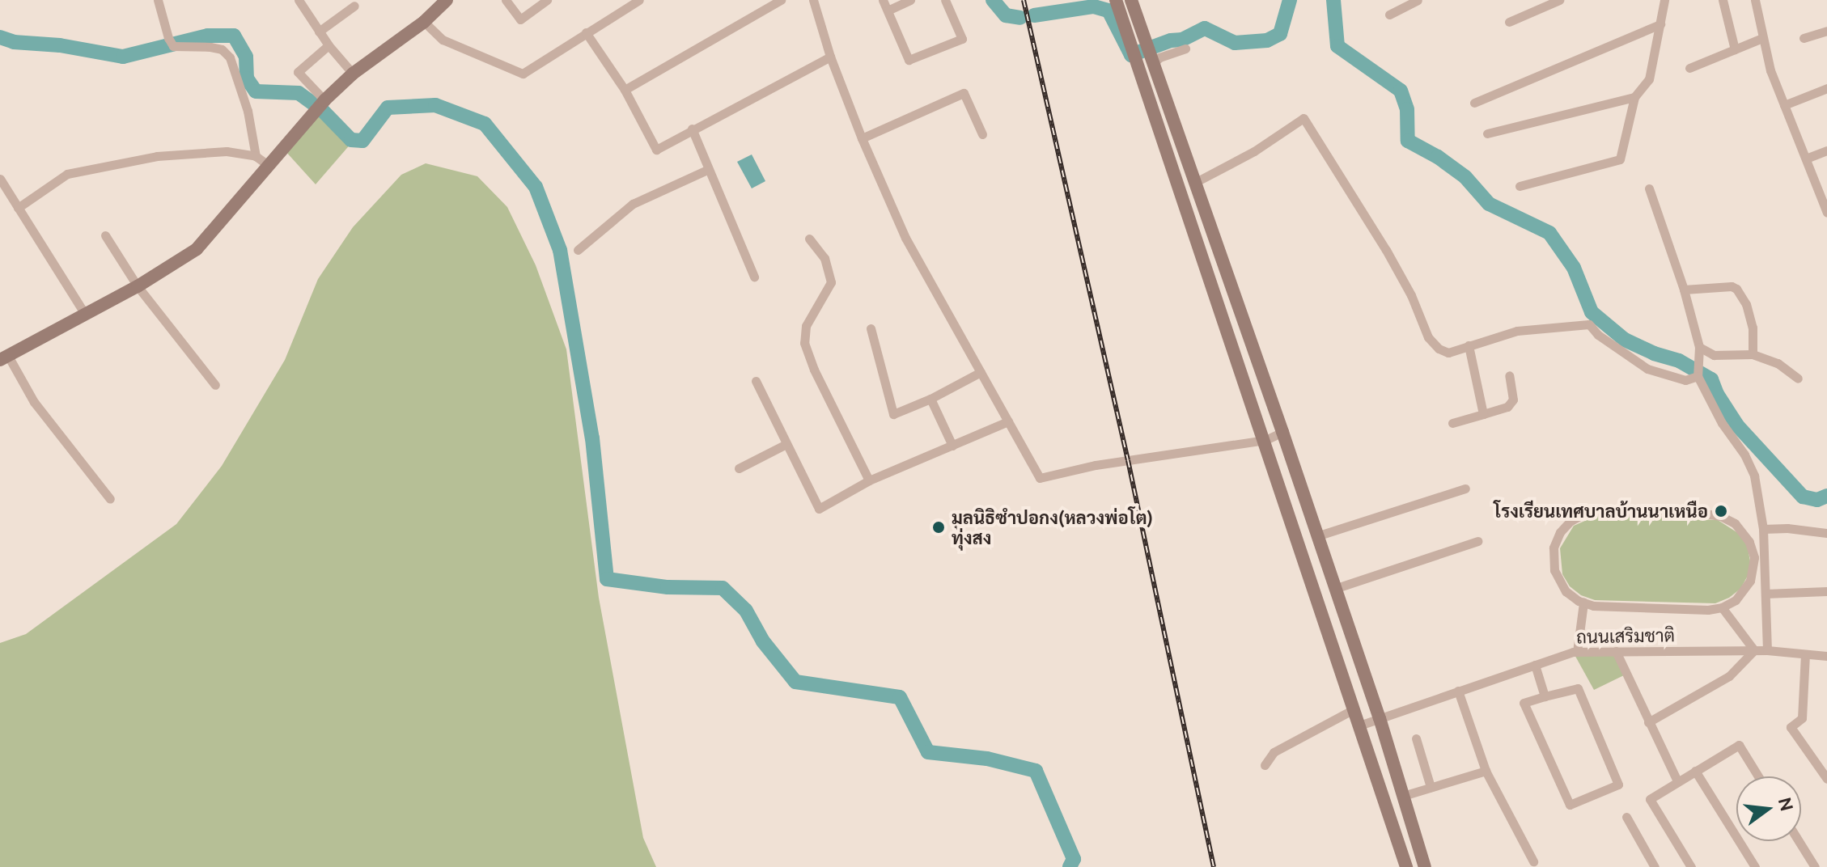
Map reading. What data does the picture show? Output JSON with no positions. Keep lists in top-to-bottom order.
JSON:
{
  "streets": {
    "street": ["ถนนเสริมชาติ"]
  },
  "places": ["โรงเรียนเทศบาลบ้านนาเหนือ", "มูลนิธิซำปอกง(หลวงพ่อโต) ทุ่งสง"],
  "north": "right"
}
